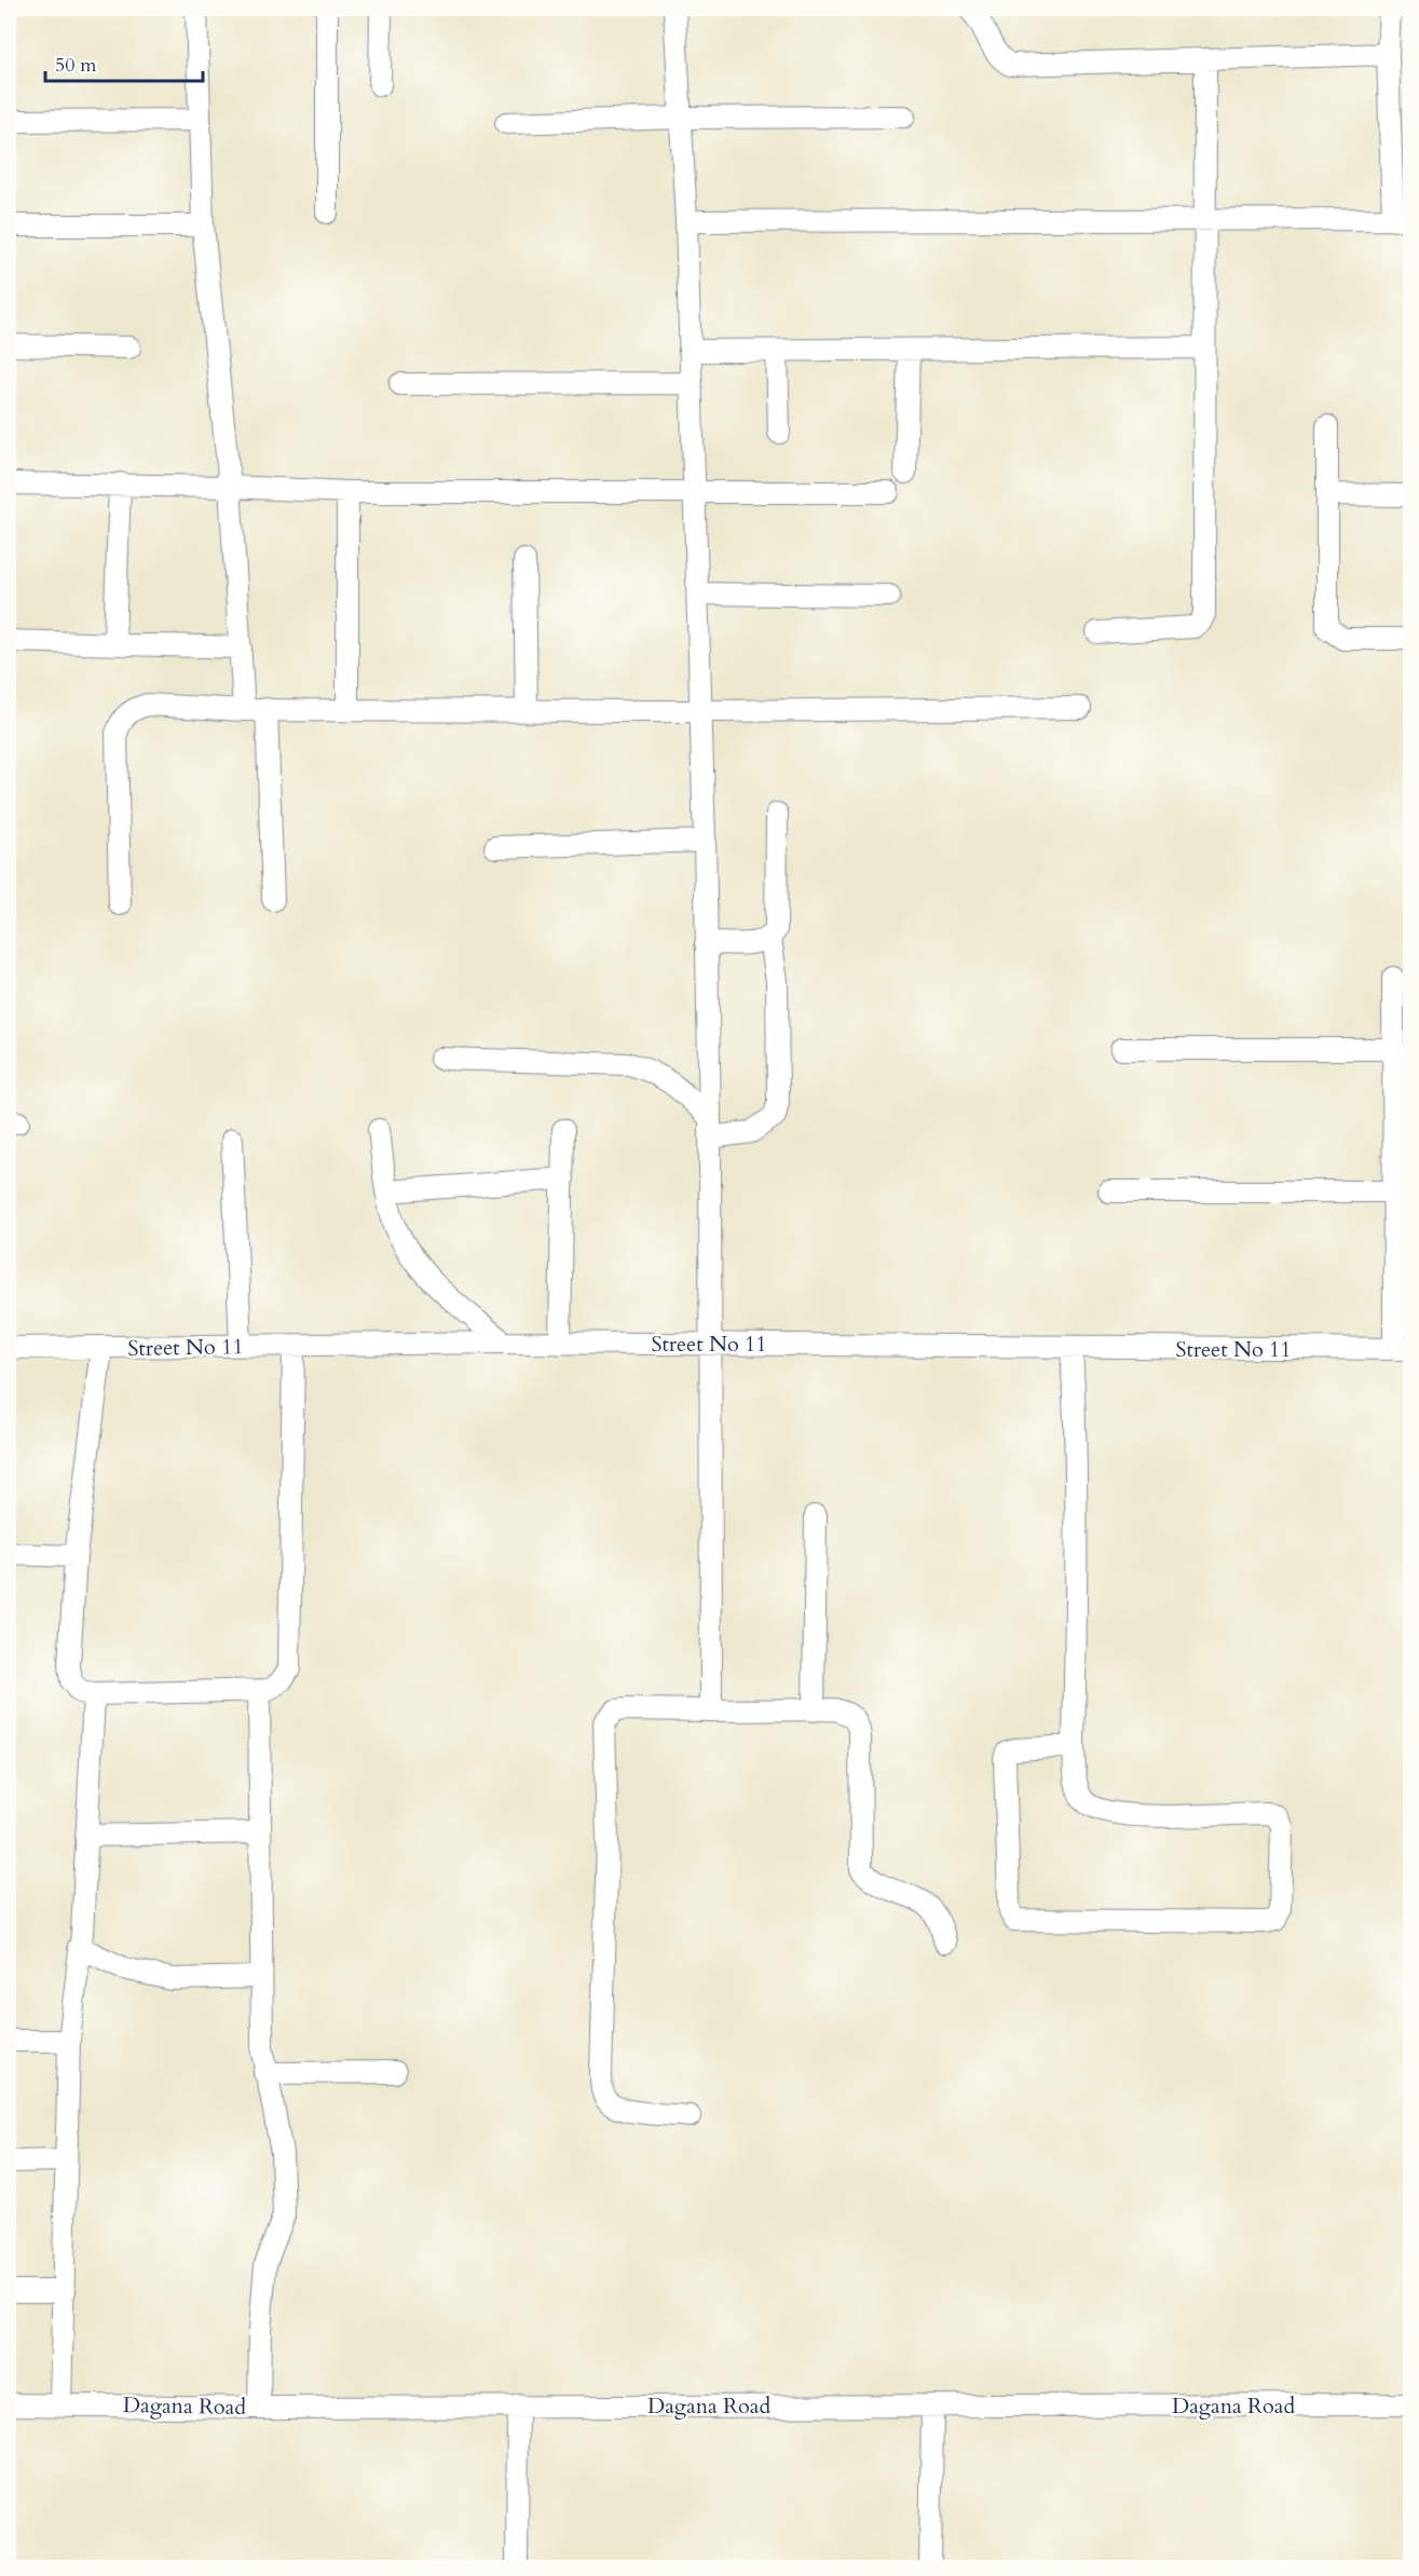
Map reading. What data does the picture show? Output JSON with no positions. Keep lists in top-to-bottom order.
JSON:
{
  "streets": {
    "street": ["Street No 11", "Dagana Road"]
  },
  "scale_bar": "50 m"
}
